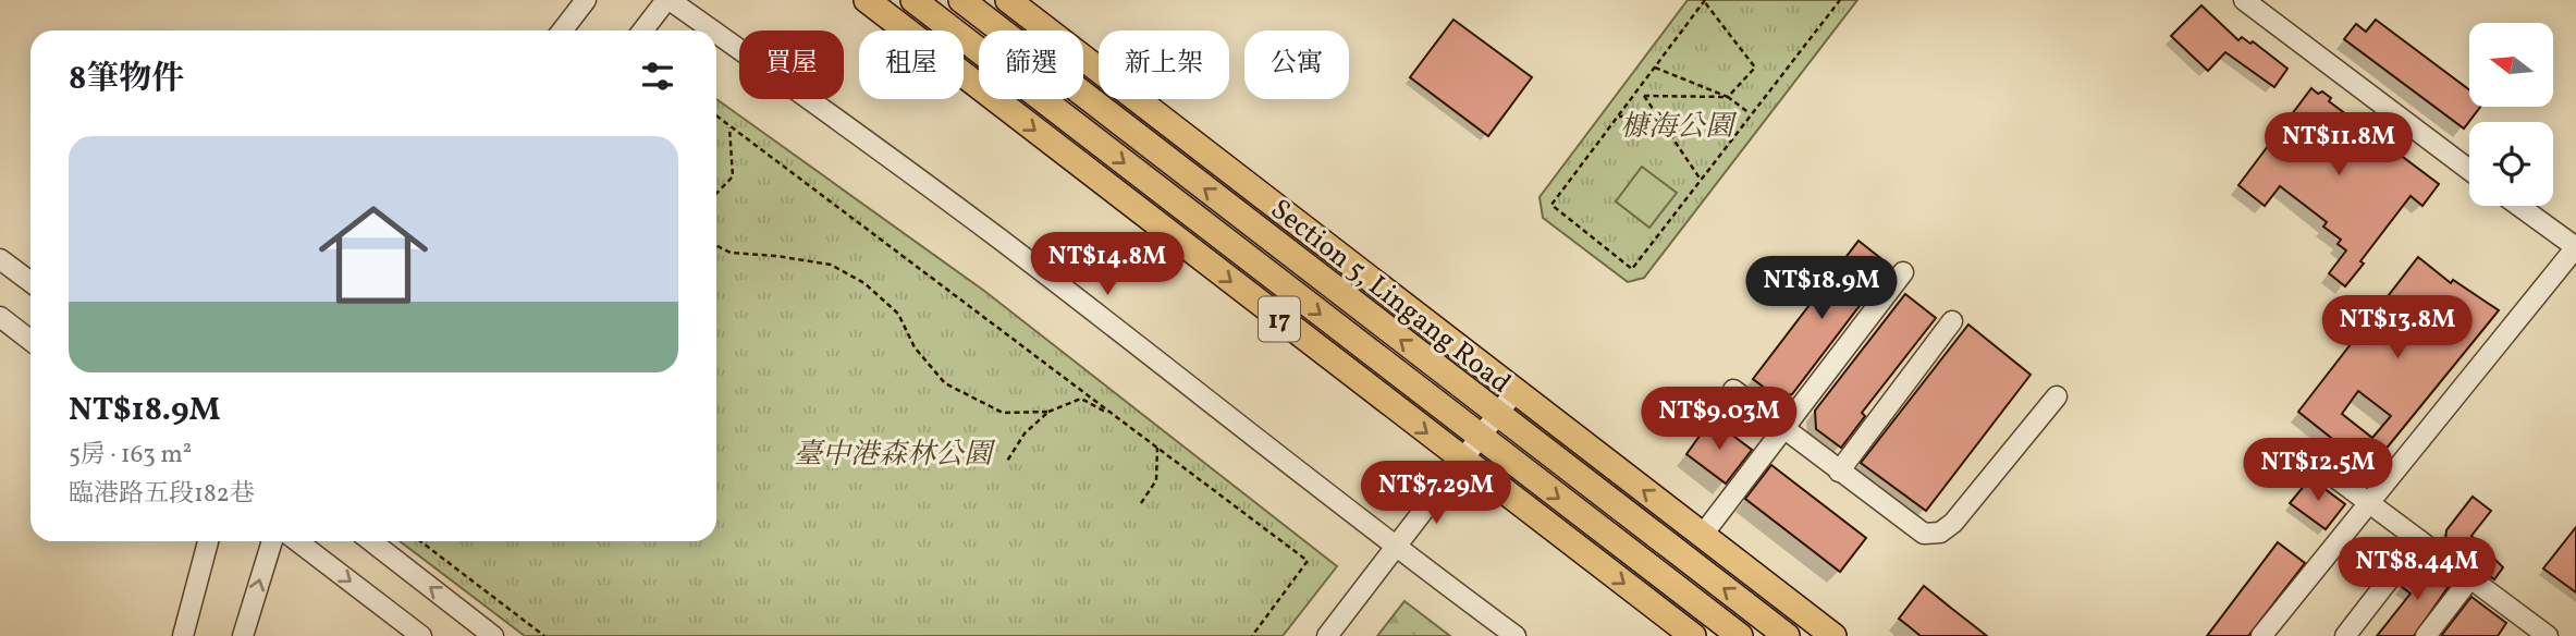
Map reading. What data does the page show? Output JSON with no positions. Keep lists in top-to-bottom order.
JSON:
{
  "streets": {
    "main road": ["Section 5, Lingang Road", "17"]
  },
  "parks": ["槺海公園", "臺中港森林公園"],
  "north": "left",
  "page": {
    "chip": [
      "買屋",
      "租屋",
      "篩選",
      "新上架",
      "公寓"
    ],
    "heading": "8筆物件",
    "price": [
      "NT$11.8M",
      "NT$14.8M",
      "NT$18.9M",
      "NT$13.8M",
      "NT$9.03M",
      "NT$12.5M",
      "NT$7.29M",
      "NT$8.44M"
    ],
    "list": [
      {
        "name": "NT$18.9M",
        "note": "5房 · 163 m² · 臨港路五段182巷"
      }
    ]
  }
}
